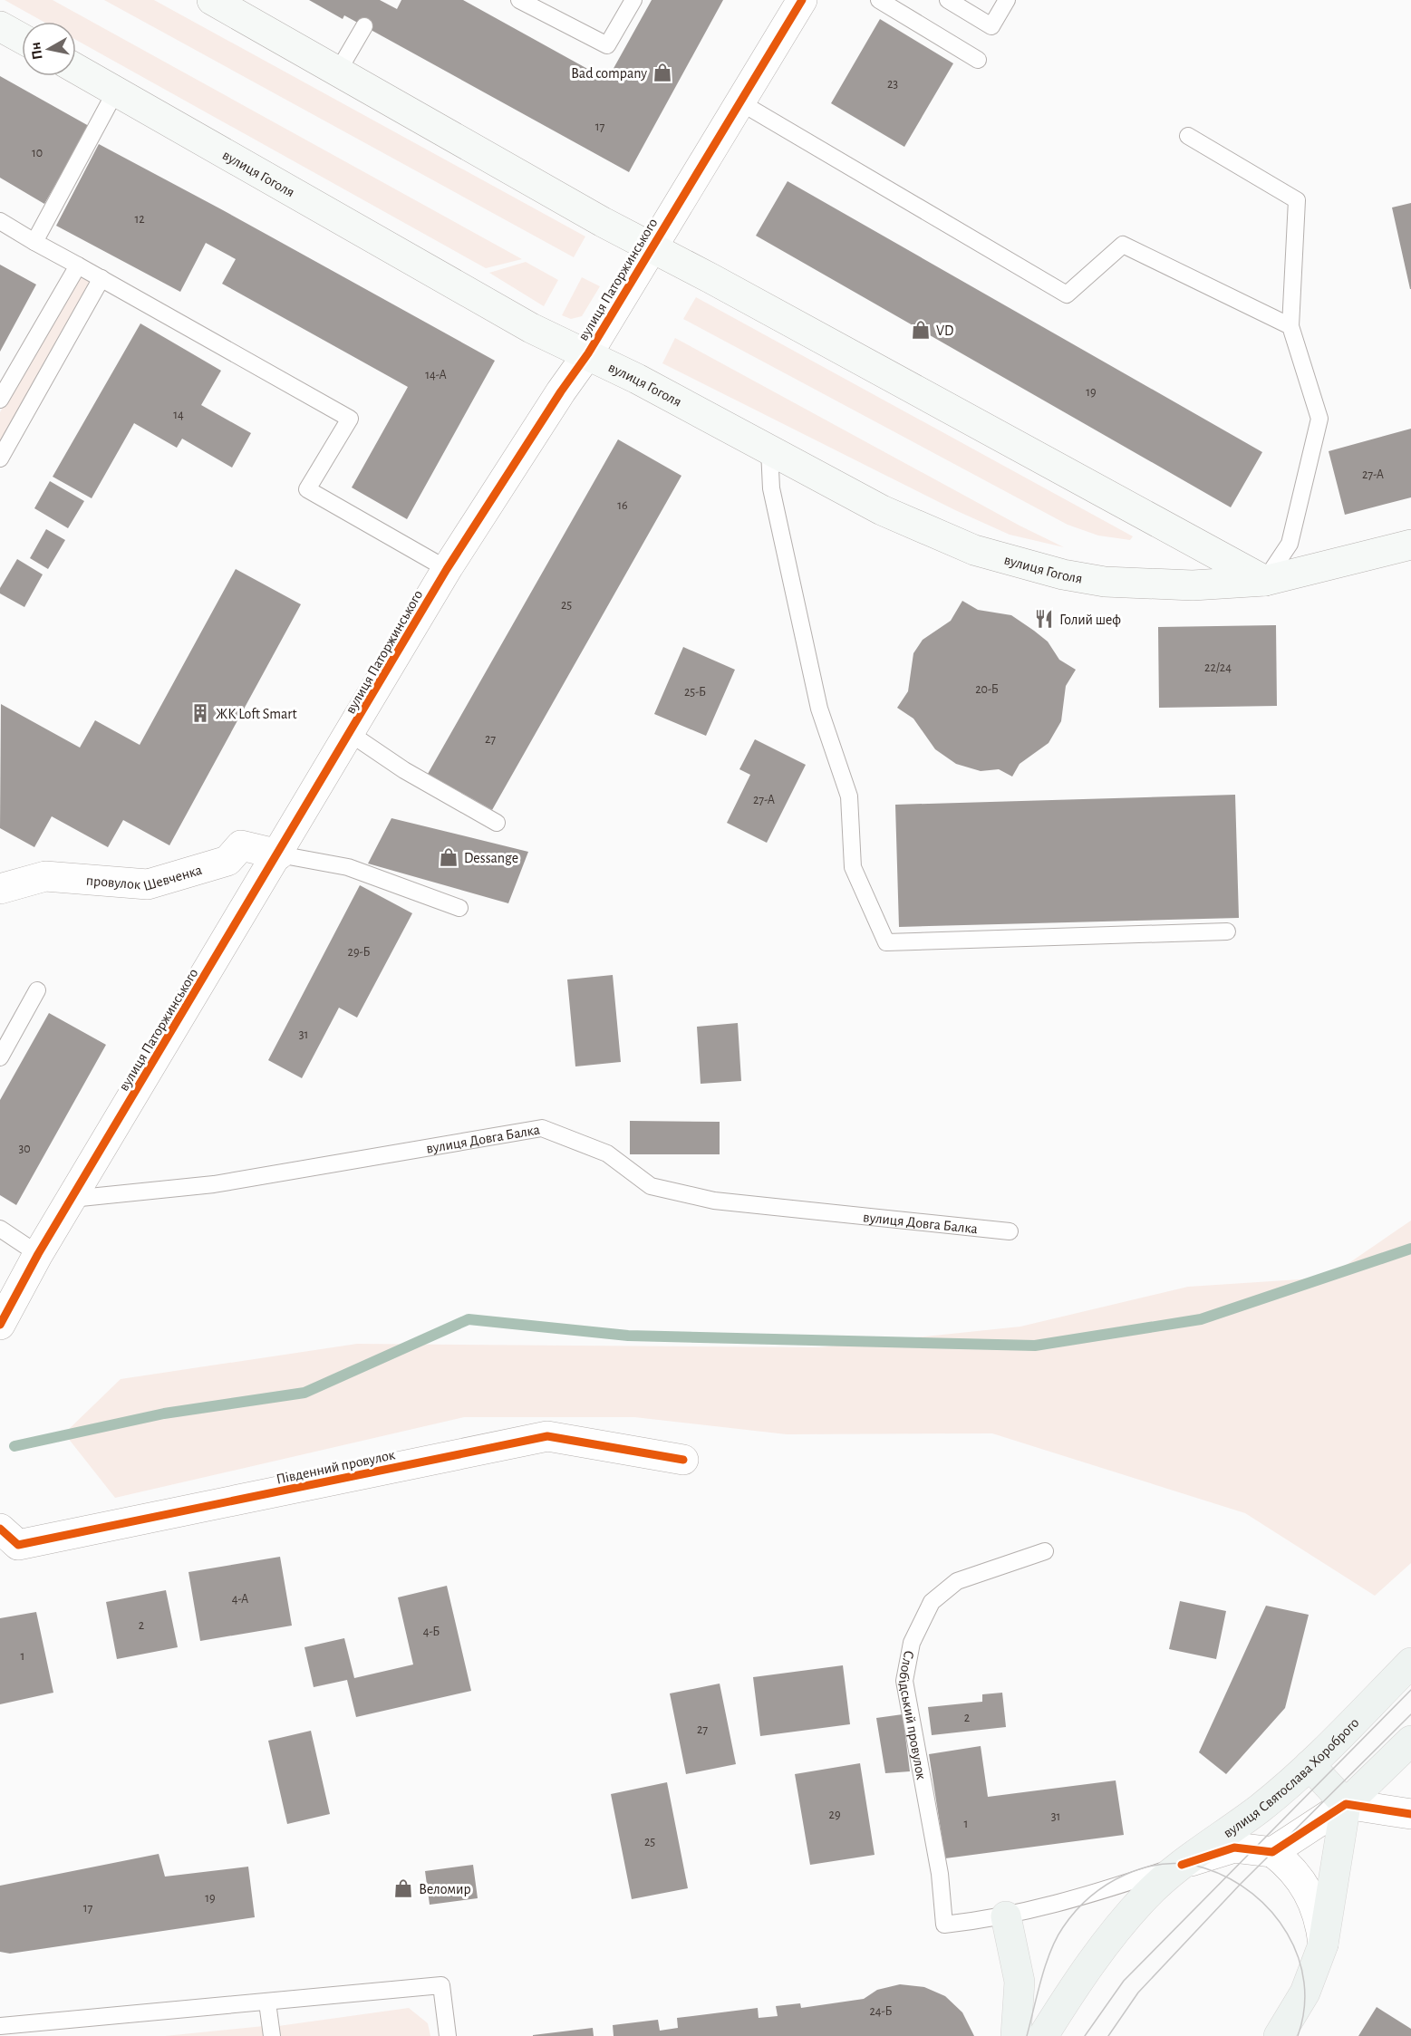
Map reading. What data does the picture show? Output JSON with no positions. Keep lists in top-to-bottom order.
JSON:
{
  "streets": {
    "main road": ["вулиця Гоголя", "вулиця Святослава Хороброго"],
    "street": ["вулиця Паторжинського", "провулок Шевченка", "Південний провулок"],
    "lane": ["вулиця Довга Балка", "Слобідський провулок"]
  },
  "crossings": [
    ["вулиця Гоголя", "вулиця Паторжинського"],
    ["вулиця Паторжинського", "провулок Шевченка"],
    ["вулиця Паторжинського", "вулиця Довга Балка"]
  ],
  "places": {
    "shop": [
      "Bad company",
      "VD",
      "Dessange",
      "Веломир"
    ],
    "restaurant": ["Голий шеф"],
    "building": ["ЖК Loft Smart"]
  },
  "house_numbers": [
    "23",
    "17",
    "10",
    "12",
    "14-А",
    "19",
    "14",
    "27-А",
    "16",
    "25",
    "22/24",
    "20-Б",
    "25-Б",
    "27",
    "27-А",
    "29-Б",
    "31",
    "30",
    "4-А",
    "2",
    "4-Б",
    "1",
    "2",
    "27",
    "29",
    "31",
    "1",
    "25",
    "19",
    "17",
    "24-Б"
  ],
  "north": "left"
}
